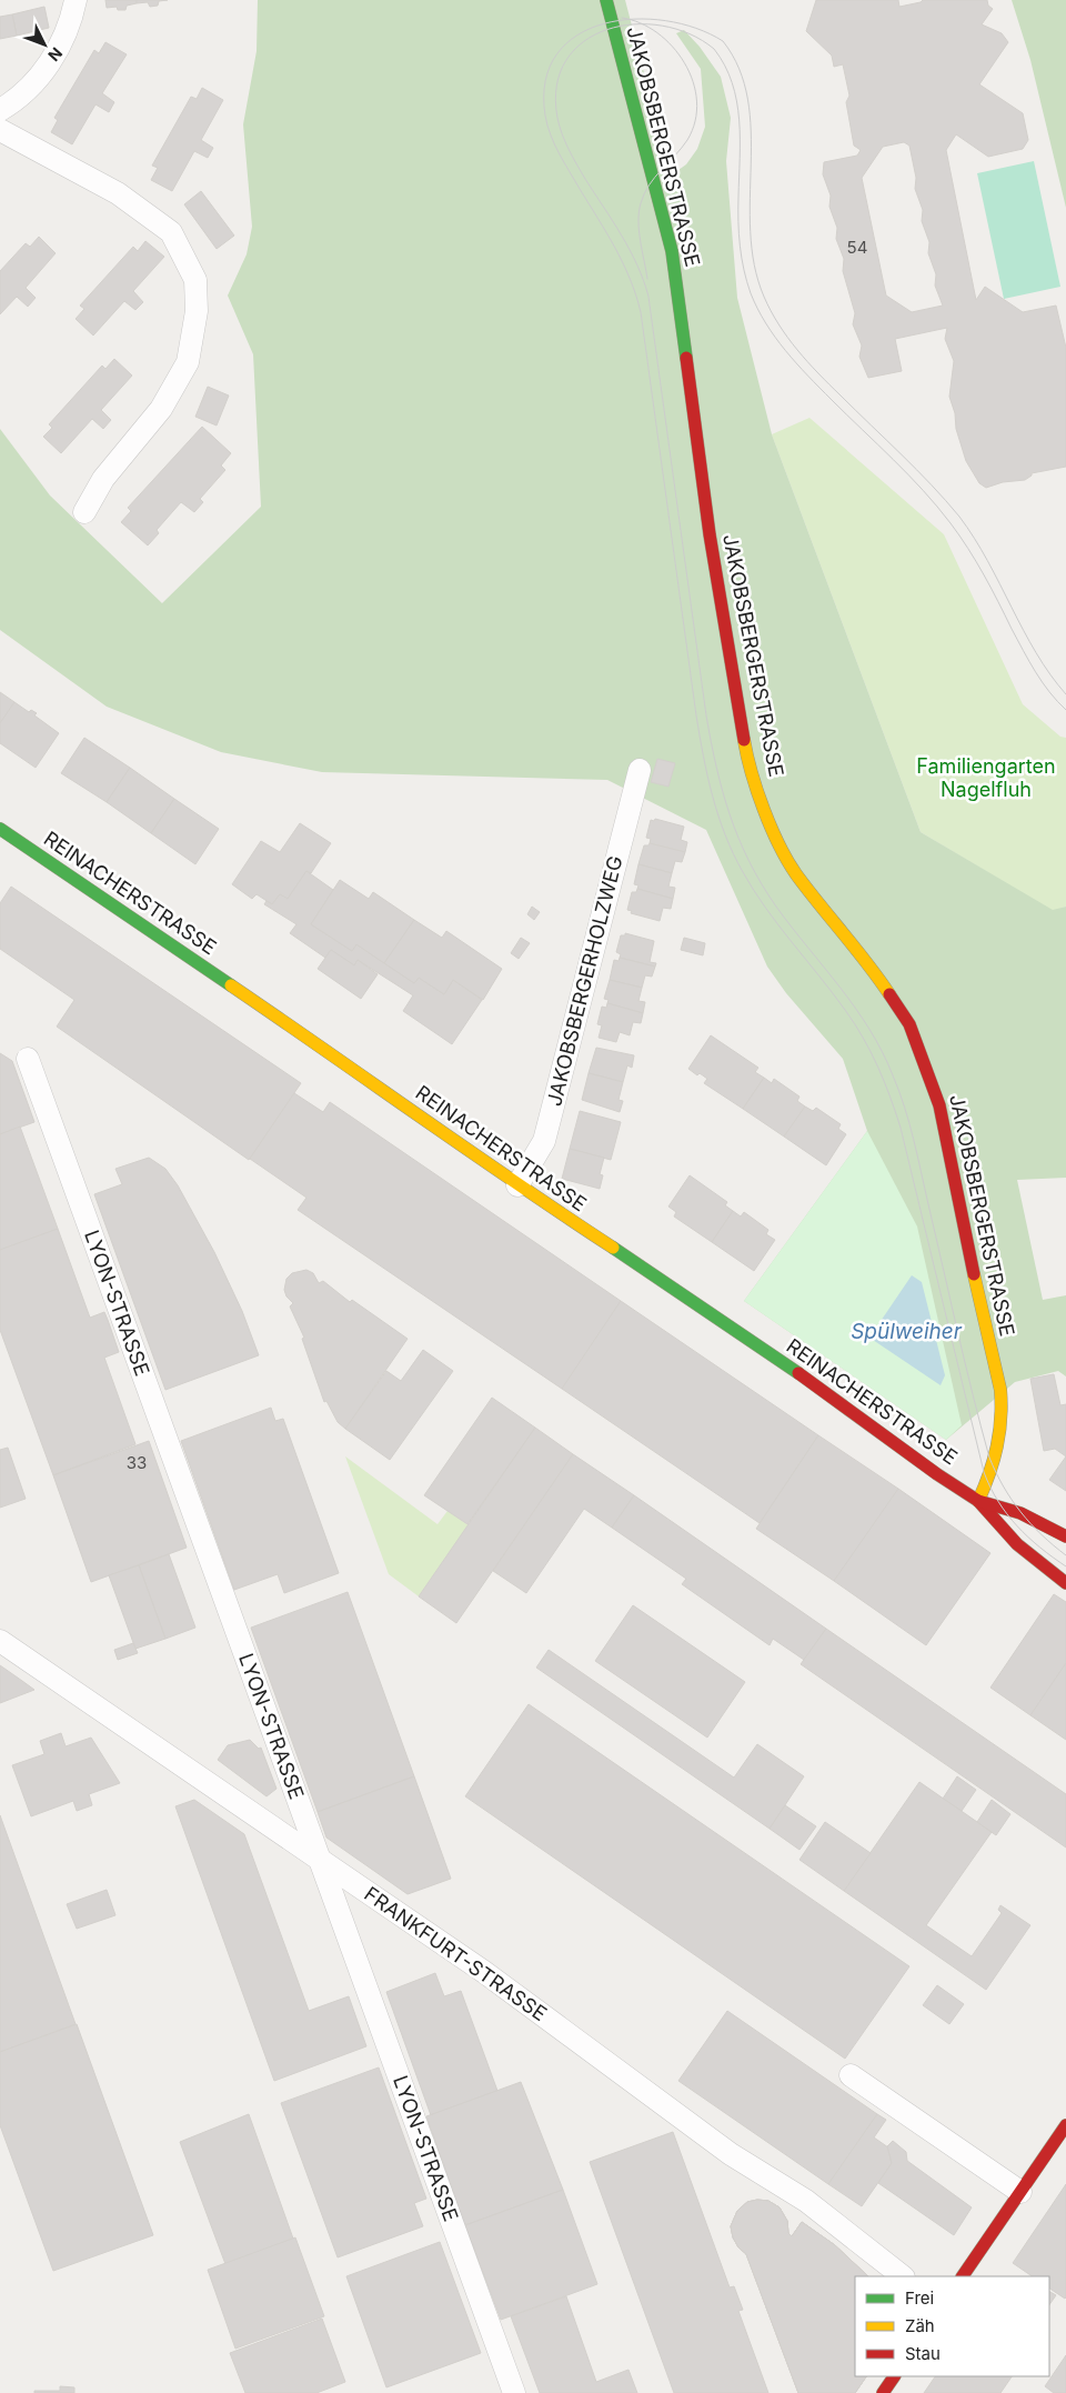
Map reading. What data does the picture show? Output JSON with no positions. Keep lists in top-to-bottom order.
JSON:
{
  "streets": {
    "main road": ["JAKOBSBERGERSTRASSE", "REINACHERSTRASSE"],
    "street": ["JAKOBSBERGERHOLZWEG", "LYON-STRASSE", "FRANKFURT-STRASSE"]
  },
  "crossings": [
    ["JAKOBSBERGERSTRASSE", "REINACHERSTRASSE"],
    ["REINACHERSTRASSE", "JAKOBSBERGERHOLZWEG"],
    ["LYON-STRASSE", "FRANKFURT-STRASSE"]
  ],
  "water": ["Spülweiher"],
  "parks": ["Familiengarten Nagelfluh"],
  "house_numbers": ["54", "33"],
  "legend": ["Frei", "Zäh", "Stau"],
  "north": "bottom right"
}
